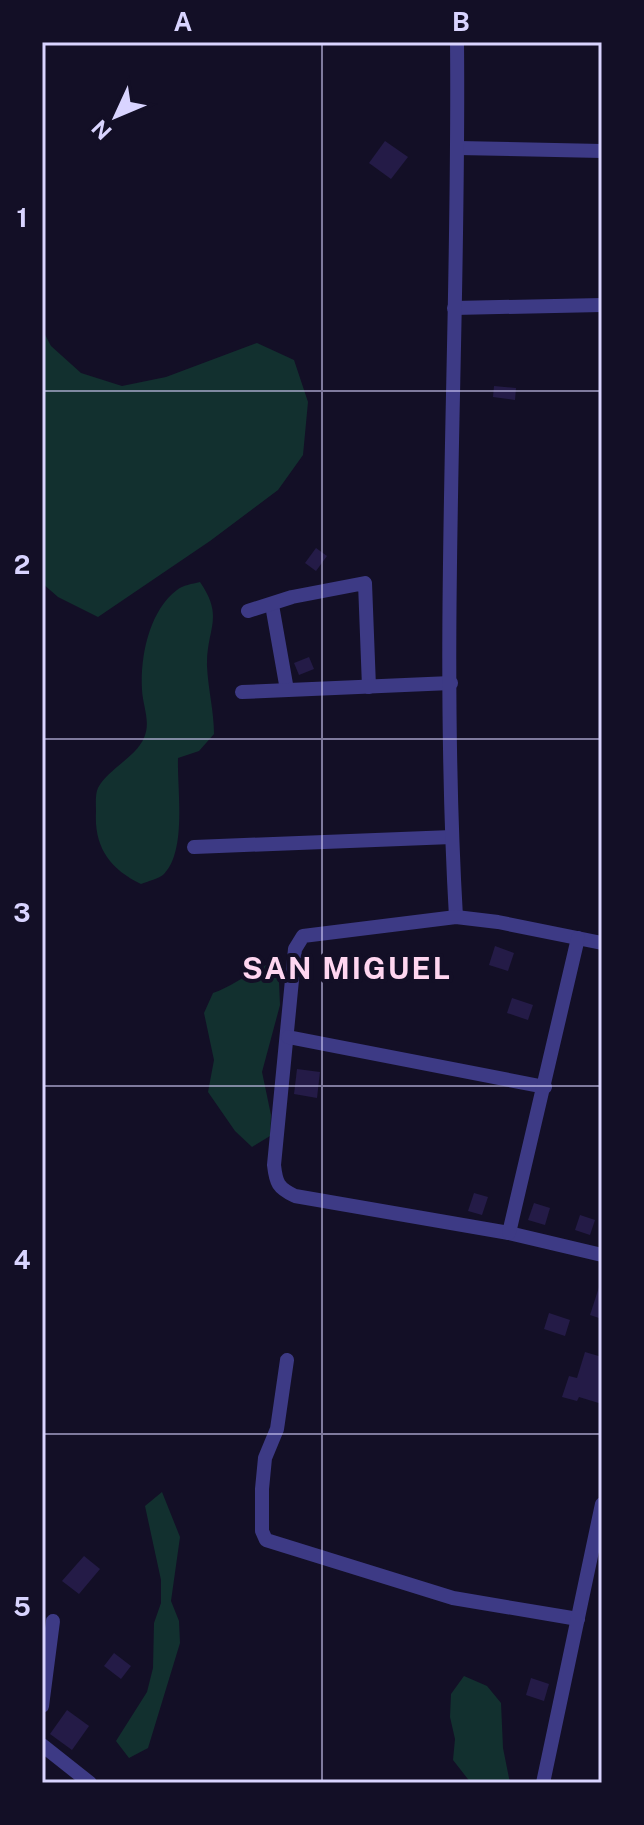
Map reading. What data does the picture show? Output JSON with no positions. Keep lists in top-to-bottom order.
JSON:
{
  "districts": ["SAN MIGUEL"],
  "north": "bottom left",
  "grid": {
    "columns": ["A", "B"],
    "rows": [
      "1",
      "2",
      "3",
      "4",
      "5"
    ]
  }
}
